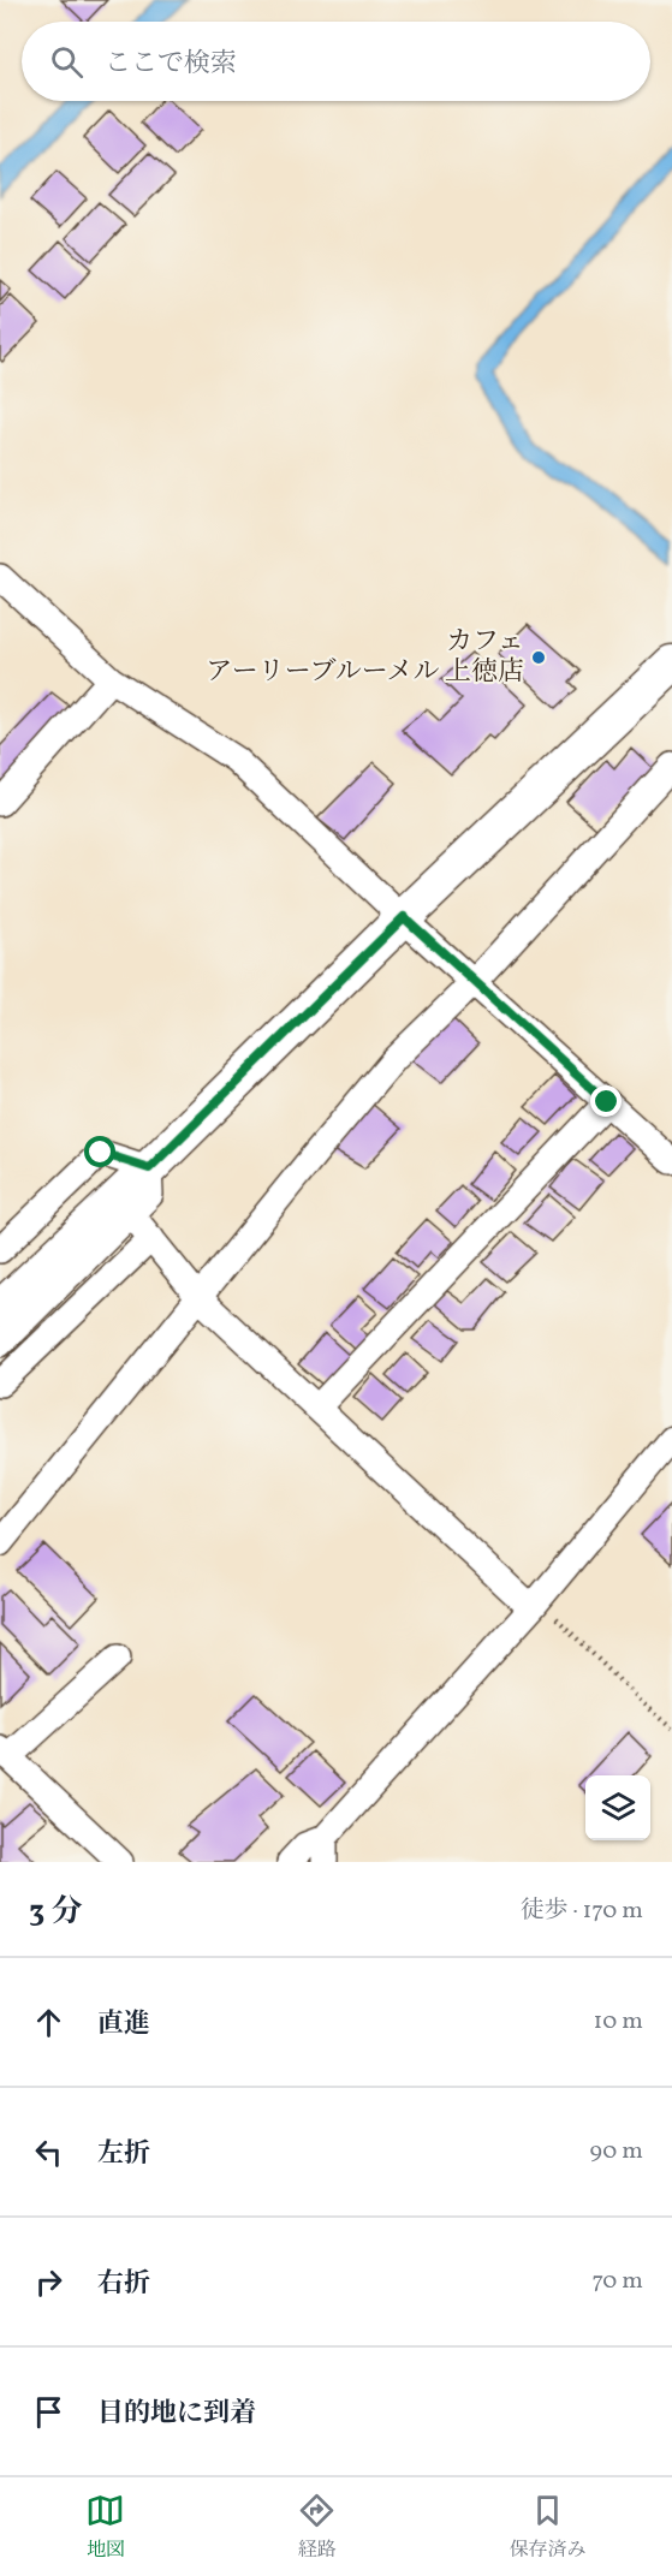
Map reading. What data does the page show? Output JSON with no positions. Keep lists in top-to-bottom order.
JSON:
{
  "places": ["カフェ アーリーブルーメル 上徳店"],
  "page": {
    "search": "ここで検索",
    "heading": ["3 分", "徒歩 · 170 m"],
    "list": [
      ["直進", "10 m"],
      ["左折", "90 m"],
      ["右折", "70 m"],
      "目的地に到着"
    ],
    "nav": ["地図", "経路", "保存済み"]
  }
}
